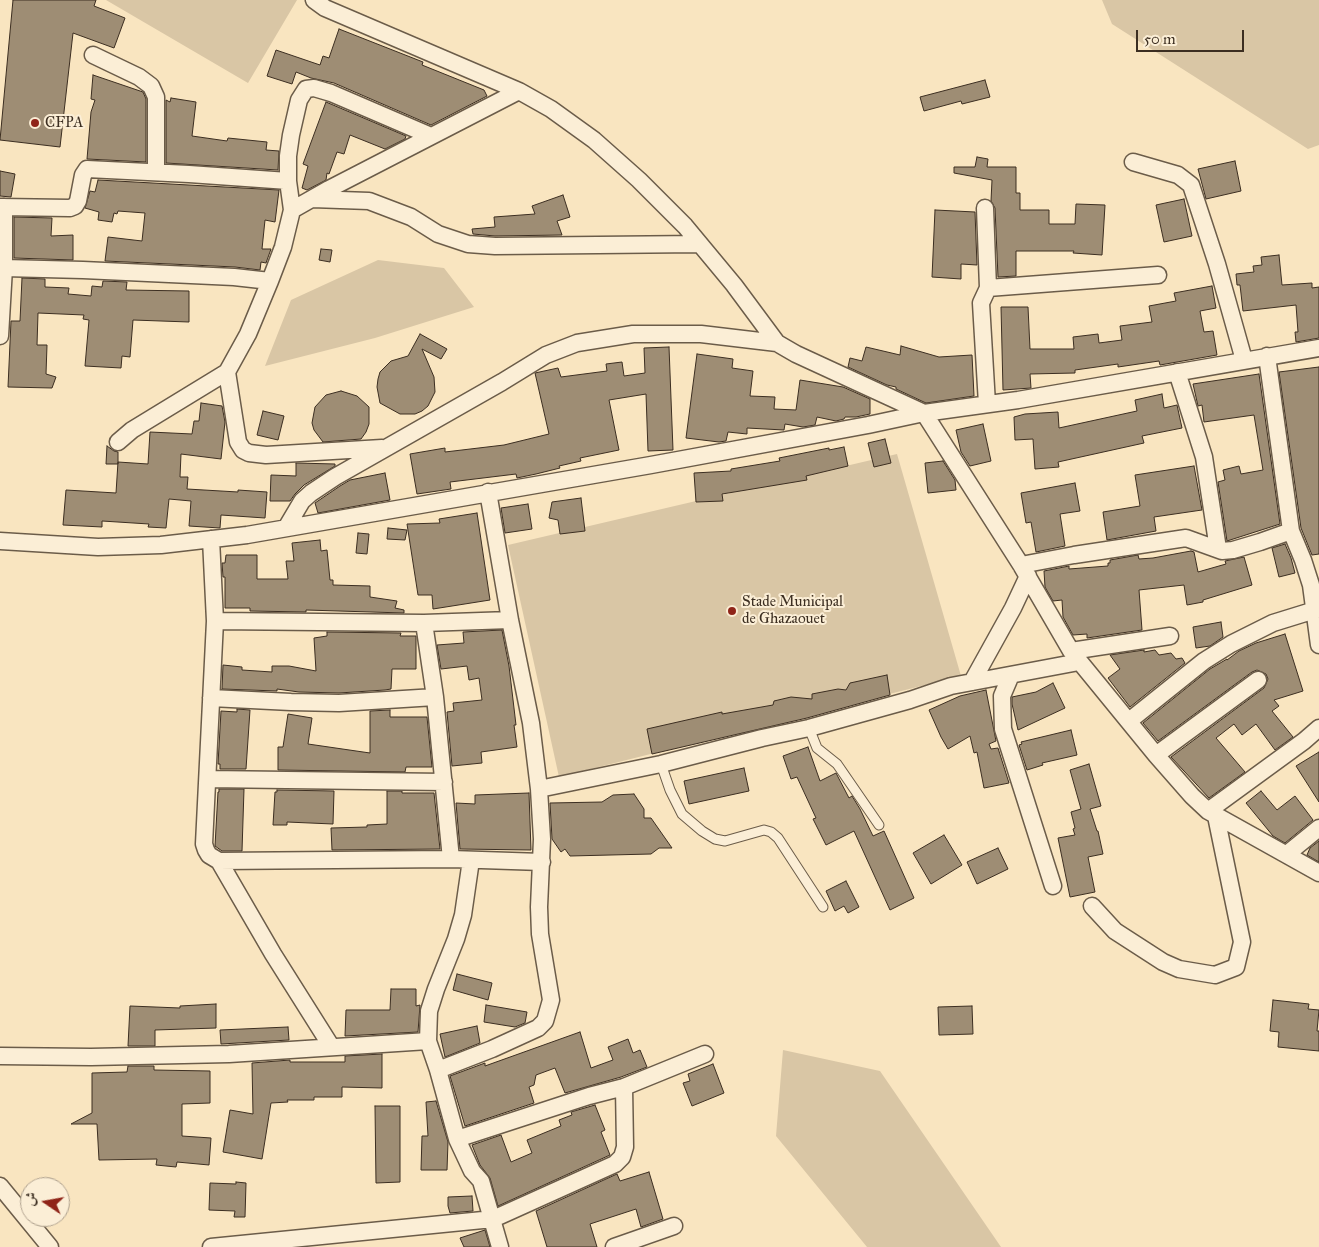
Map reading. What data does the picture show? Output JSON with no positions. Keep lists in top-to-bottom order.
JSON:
{
  "places": ["CFPA", "Stade Municipal de Ghazaouet"],
  "scale_bar": "50 m",
  "north": "left"
}
